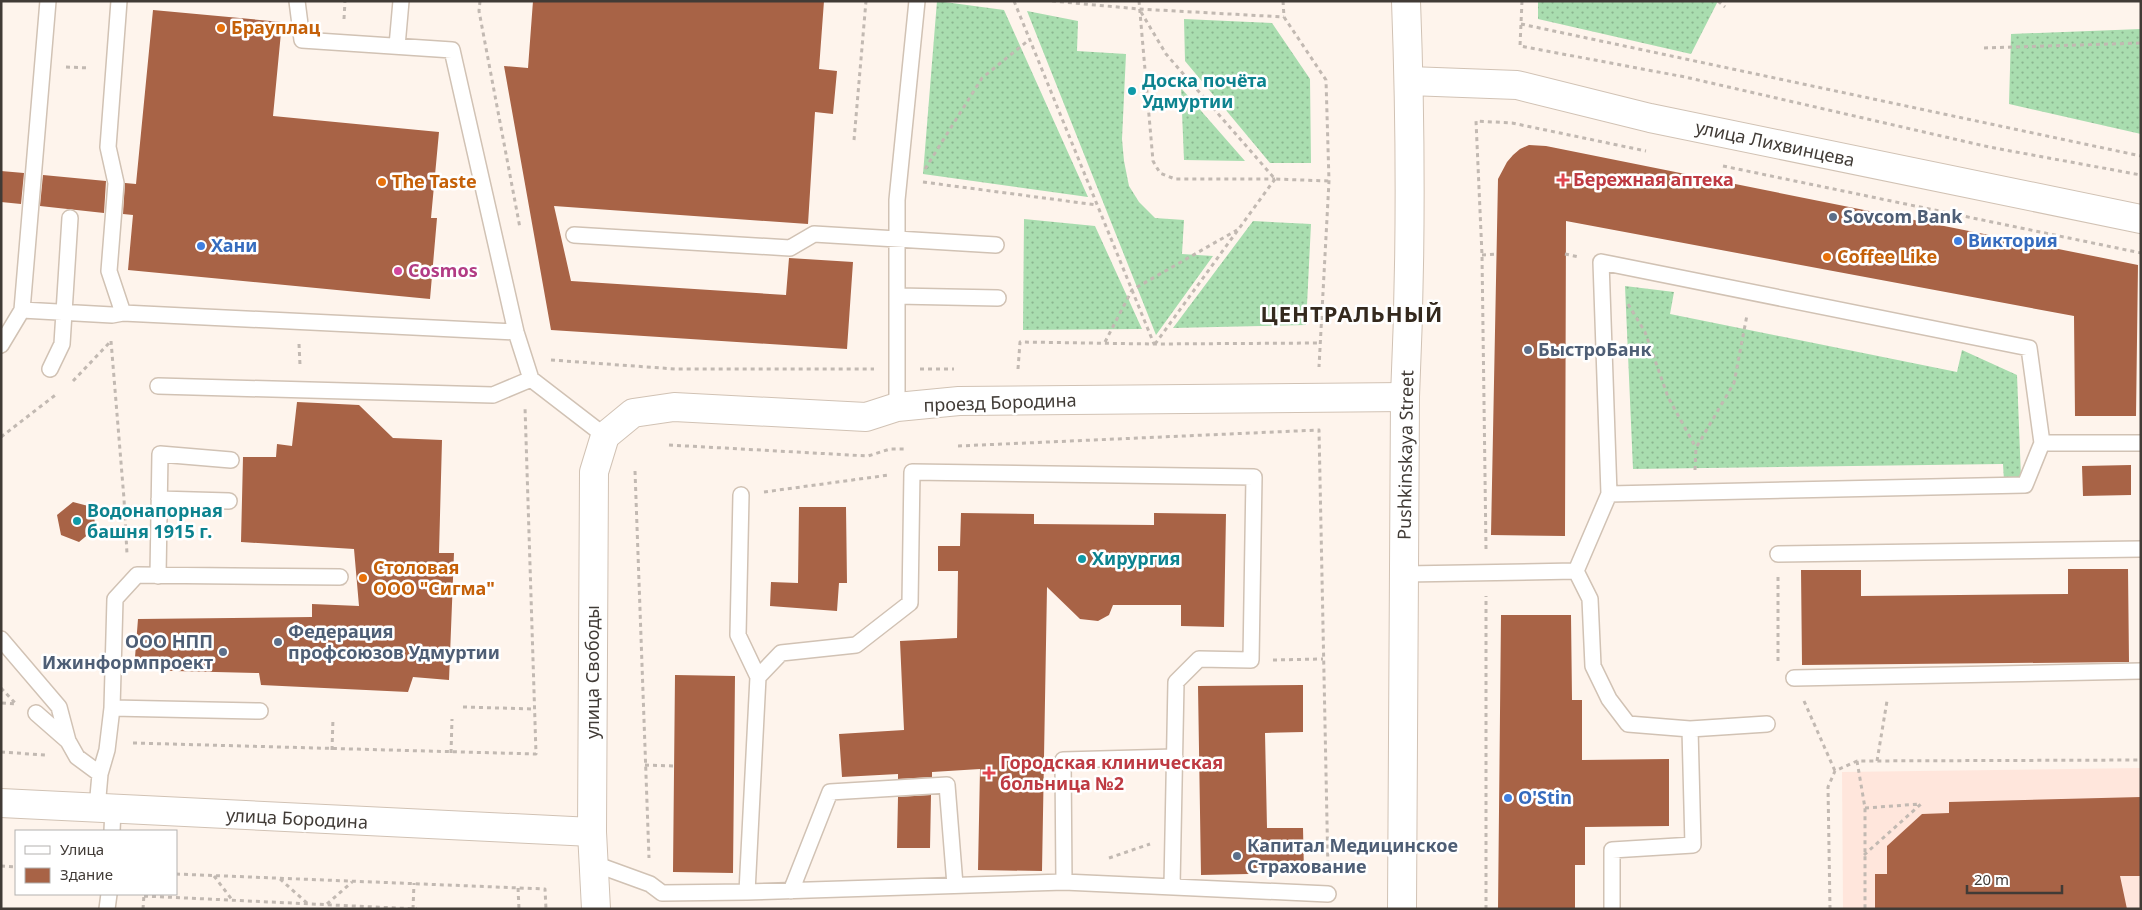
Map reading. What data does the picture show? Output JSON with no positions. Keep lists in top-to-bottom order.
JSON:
{
  "streets": {
    "street": [
      "улица Лихвинцева",
      "проезд Бородина",
      "Pushkinskaya Street",
      "улица Свободы",
      "улица Бородина"
    ]
  },
  "crossings": [
    ["улица Лихвинцева", "Pushkinskaya Street"],
    ["проезд Бородина", "Pushkinskaya Street"],
    ["проезд Бородина", "улица Свободы"],
    ["улица Свободы", "улица Бородина"]
  ],
  "districts": ["ЦЕНТРАЛЬНЫЙ"],
  "places": {
    "other": [
      "Брауплац",
      "Доска почёта Удмуртии",
      "The Taste",
      "Sovcom Bank",
      "Виктория",
      "Хани",
      "Coffee Like",
      "Cosmos",
      "БыстроБанк",
      "Водонапорная башня 1915 г.",
      "Хирургия",
      "Столовая ООО \"Сигма\"",
      "Федерация профсоюзов Удмуртии",
      "ООО НПП Ижинформпроект",
      "O'Stin",
      "Капитал Медицинское Страхование"
    ],
    "health": ["Бережная аптека", "Городская клиническая больница №2"]
  },
  "legend": ["Улица", "Здание"],
  "scale_bar": "20 m"
}
